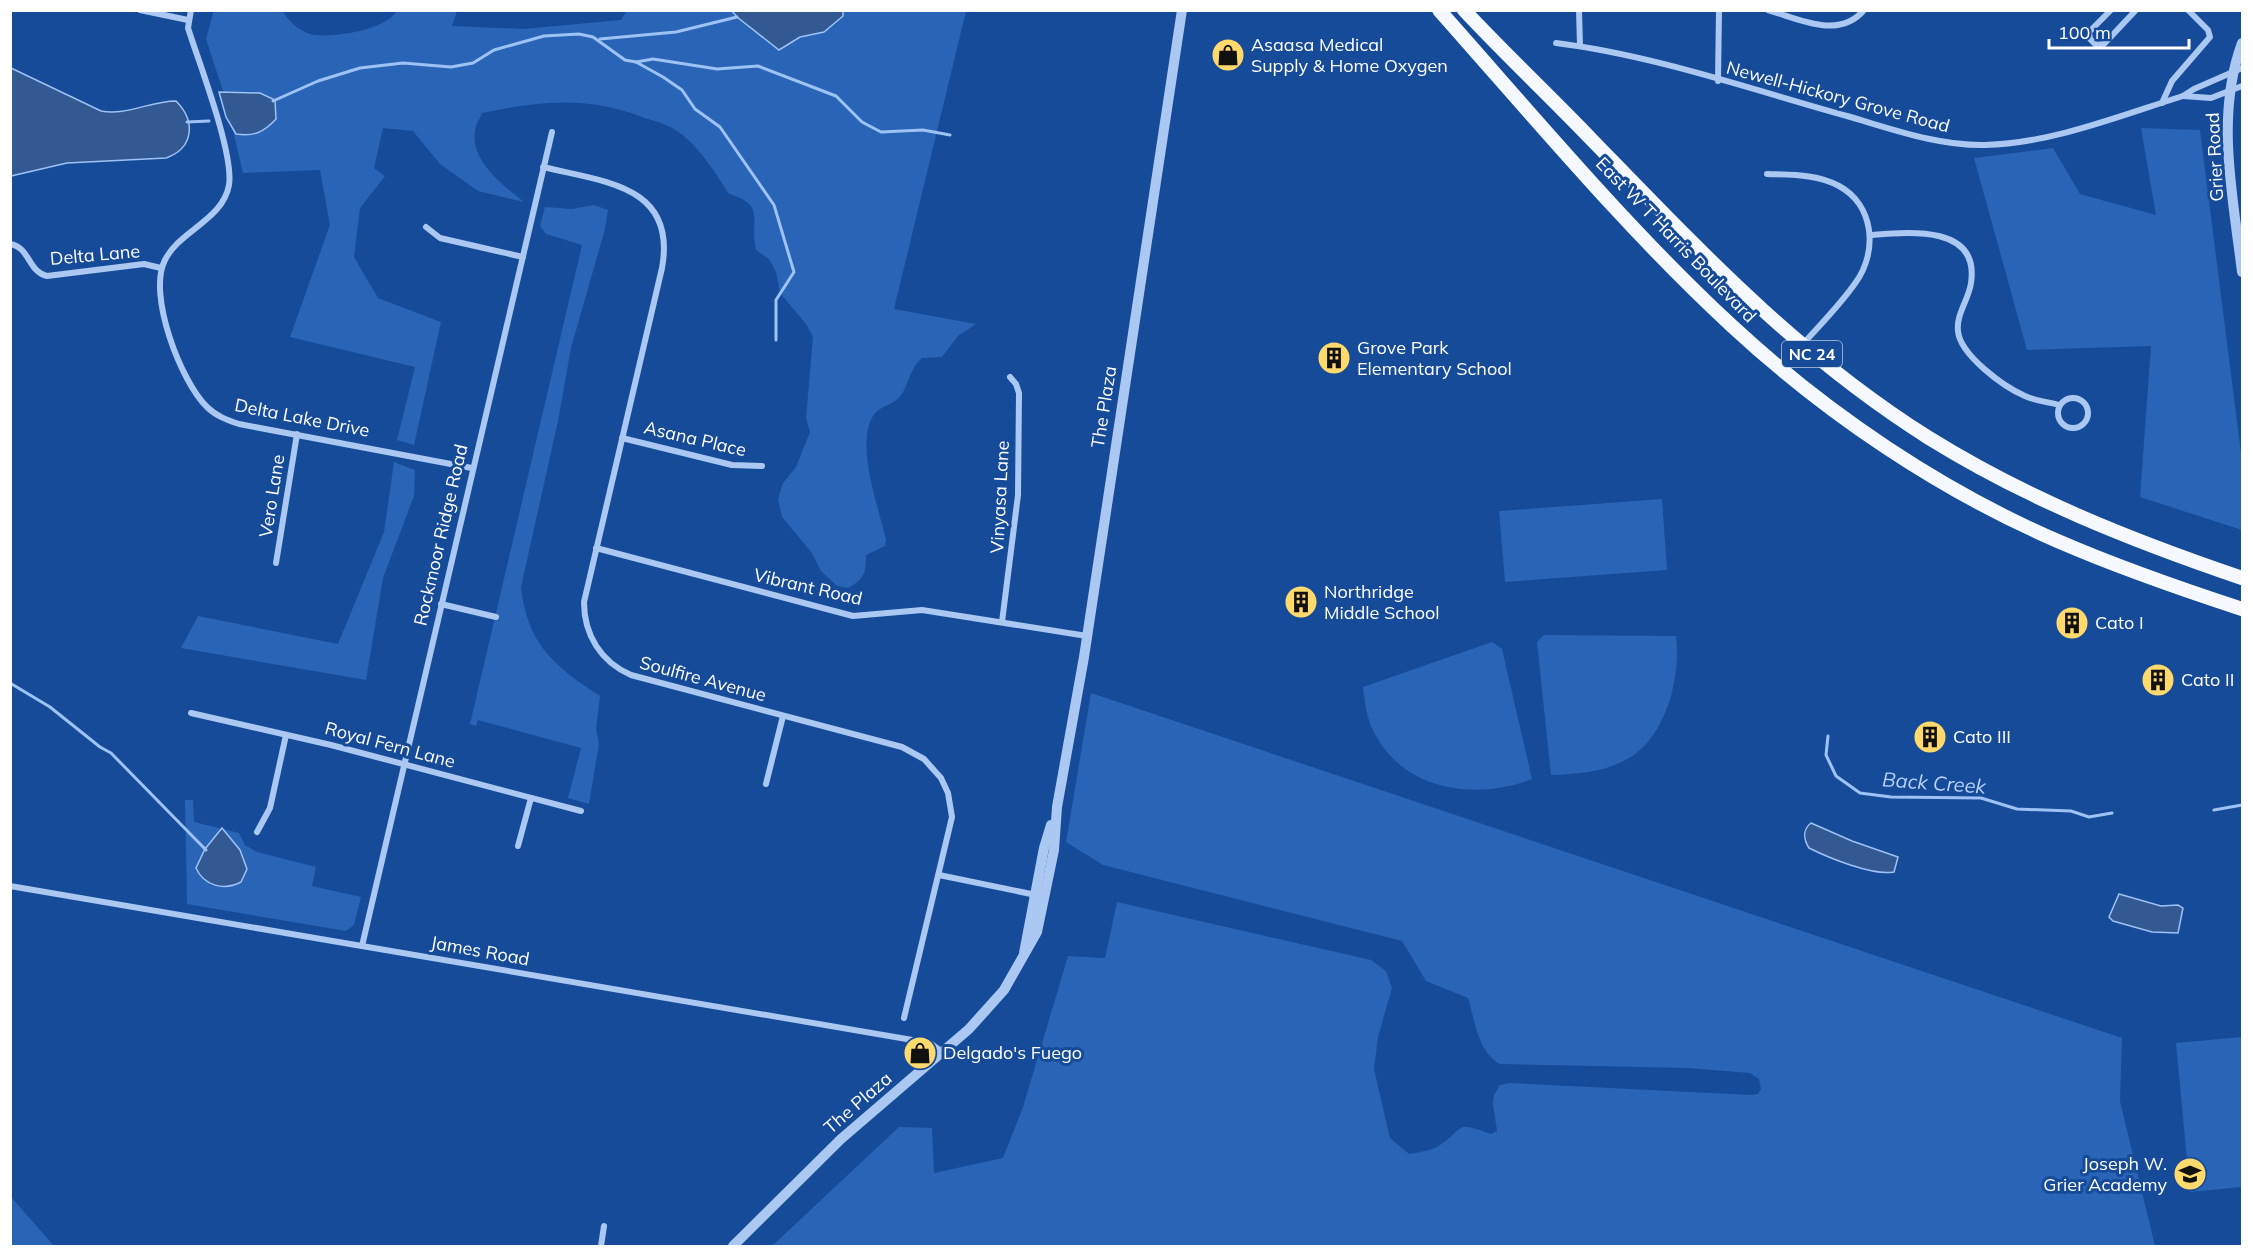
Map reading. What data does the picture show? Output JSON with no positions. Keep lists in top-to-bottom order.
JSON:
{
  "streets": {
    "main road": ["East W T Harris Boulevard", "NC 24"],
    "street": [
      "Newell-Hickory Grove Road",
      "Grier Road",
      "Delta Lane",
      "The Plaza",
      "Delta Lake Drive",
      "Asana Place",
      "Vero Lane",
      "Vinyasa Lane",
      "Rockmoor Ridge Road",
      "Vibrant Road",
      "Soulfire Avenue",
      "Royal Fern Lane",
      "James Road"
    ]
  },
  "crossings": [
    ["Newell-Hickory Grove Road", "Grier Road"],
    ["Delta Lane", "Delta Lake Drive"],
    ["The Plaza", "Vibrant Road"],
    ["The Plaza", "James Road"],
    ["Delta Lake Drive", "Vero Lane"],
    ["Delta Lake Drive", "Rockmoor Ridge Road"],
    ["Asana Place", "Soulfire Avenue"],
    ["Vinyasa Lane", "Vibrant Road"],
    ["Rockmoor Ridge Road", "Soulfire Avenue"],
    ["Rockmoor Ridge Road", "Royal Fern Lane"],
    ["Rockmoor Ridge Road", "James Road"],
    ["Vibrant Road", "Soulfire Avenue"]
  ],
  "water": ["Back Creek"],
  "places": {
    "shop": ["Asaasa Medical Supply & Home Oxygen", "Delgado's Fuego"],
    "building": [
      "Grove Park Elementary School",
      "Northridge Middle School",
      "Cato I",
      "Cato II",
      "Cato III"
    ],
    "school or university": ["Joseph W. Grier Academy"]
  },
  "scale_bar": "100 m"
}
